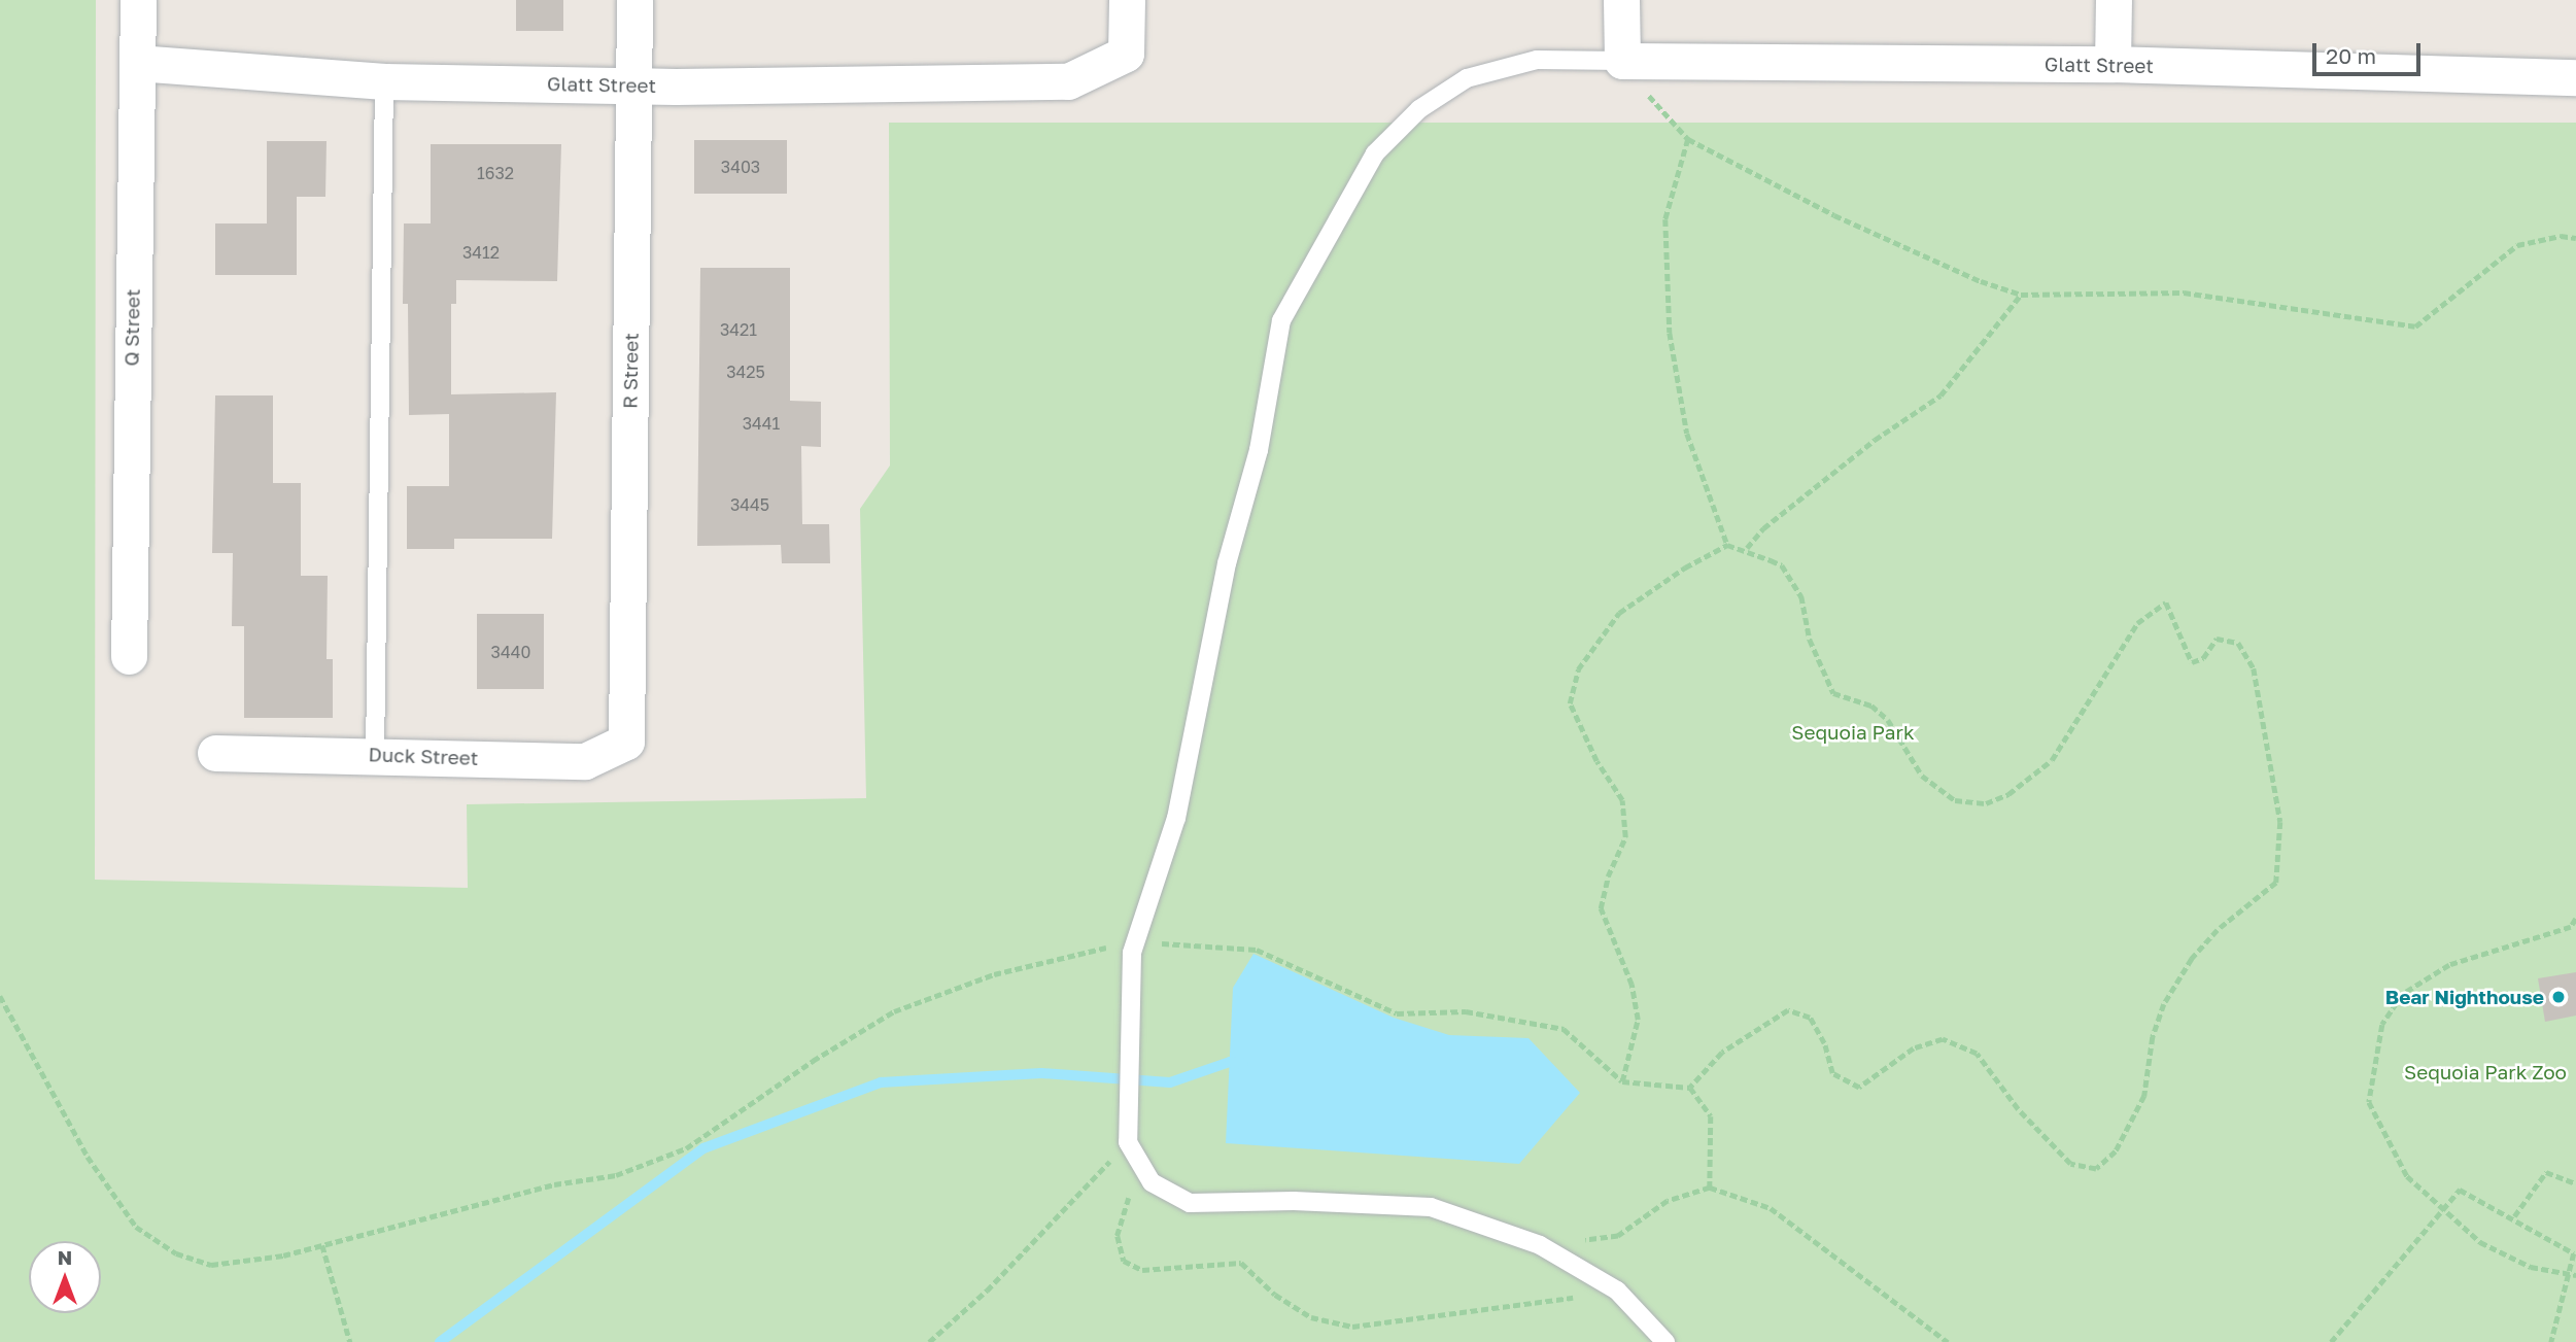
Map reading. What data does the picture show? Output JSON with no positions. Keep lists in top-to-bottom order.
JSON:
{
  "streets": {
    "street": [
      "Glatt Street",
      "Q Street",
      "R Street",
      "Duck Street"
    ]
  },
  "crossings": [
    ["Glatt Street", "Q Street"],
    ["Glatt Street", "R Street"],
    ["R Street", "Duck Street"]
  ],
  "parks": ["Sequoia Park", "Sequoia Park Zoo"],
  "places": ["Bear Nighthouse"],
  "house_numbers": [
    "3403",
    "1632",
    "3412",
    "3421",
    "3425",
    "3441",
    "3445",
    "3440"
  ],
  "scale_bar": "20 m",
  "north": "top"
}
